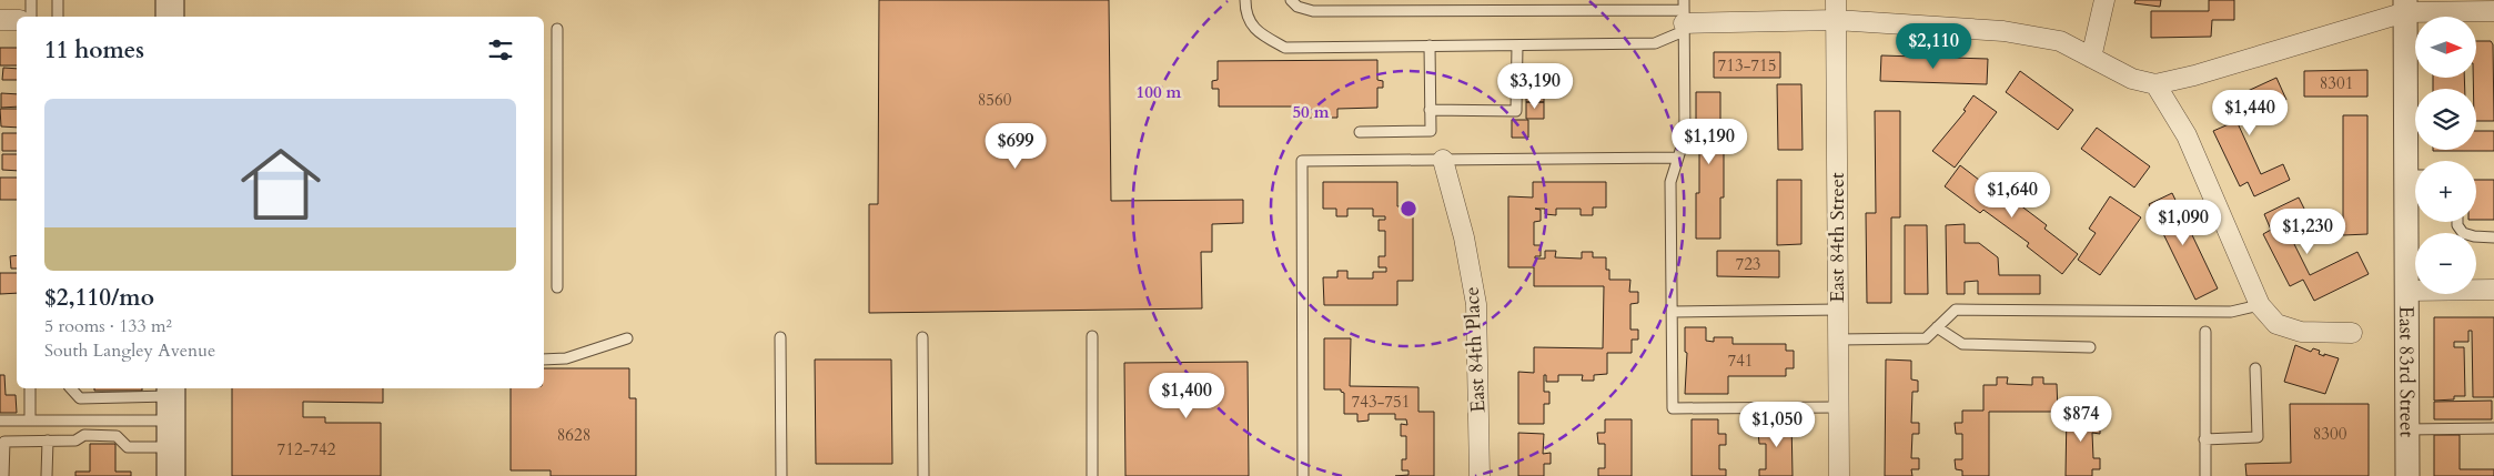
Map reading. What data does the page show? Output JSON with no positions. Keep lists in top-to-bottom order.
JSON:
{
  "streets": {
    "street": ["East 84th Street", "East 84th Place", "East 83rd Street"]
  },
  "house_numbers": [
    "713-715",
    "8301",
    "8560",
    "723",
    "741",
    "743-751",
    "8300",
    "8628",
    "712-742"
  ],
  "north": "right",
  "page": {
    "map_buttons": ["+", "−"],
    "heading": "11 homes",
    "price": [
      "$2,110",
      "$3,190",
      "$1,440",
      "$1,190",
      "$699",
      "$1,640",
      "$1,090",
      "$1,230",
      "$1,400",
      "$874",
      "$1,050"
    ],
    "list": [
      {
        "name": "$2,110/mo",
        "note": "5 rooms · 133 m² · South Langley Avenue"
      }
    ]
  },
  "rings": ["100 m", "50 m"]
}
